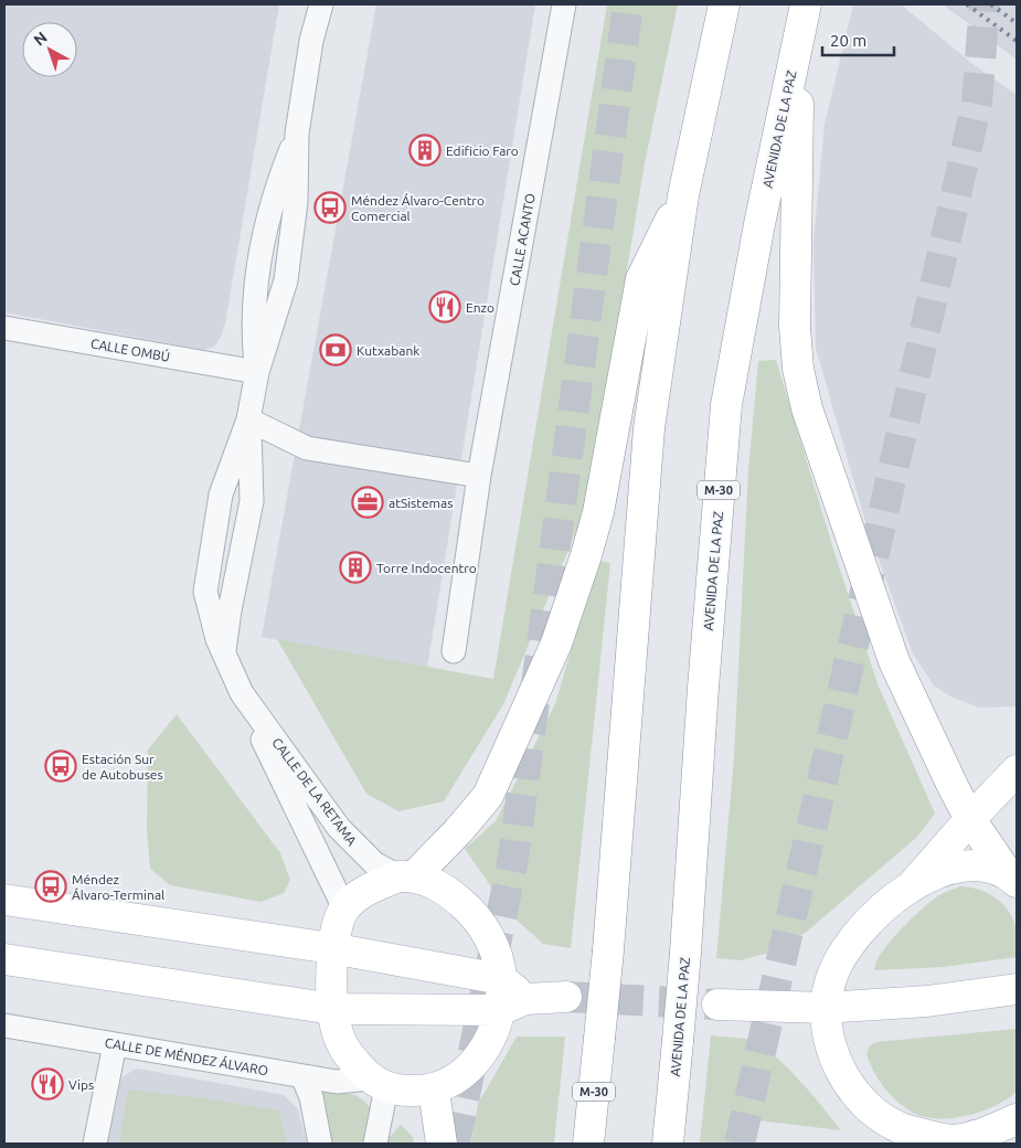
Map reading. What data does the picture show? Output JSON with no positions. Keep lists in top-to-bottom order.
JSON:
{
  "streets": {
    "main road": ["AVENIDA DE LA PAZ", "M-30", "CALLE DE MÉNDEZ ÁLVARO"],
    "street": ["CALLE ACANTO", "CALLE OMBÚ", "CALLE DE LA RETAMA"]
  },
  "crossings": [
    ["CALLE OMBÚ", "CALLE DE LA RETAMA"]
  ],
  "places": {
    "building": ["Edificio Faro", "Torre Indocentro"],
    "bus stop": ["Méndez Álvaro-Centro Comercial", "Estación Sur de Autobuses", "Méndez Álvaro-Terminal"],
    "restaurant": ["Enzo", "Vips"],
    "bank": ["Kutxabank"],
    "office": ["atSistemas"]
  },
  "scale_bar": "20 m",
  "north": "top left"
}
